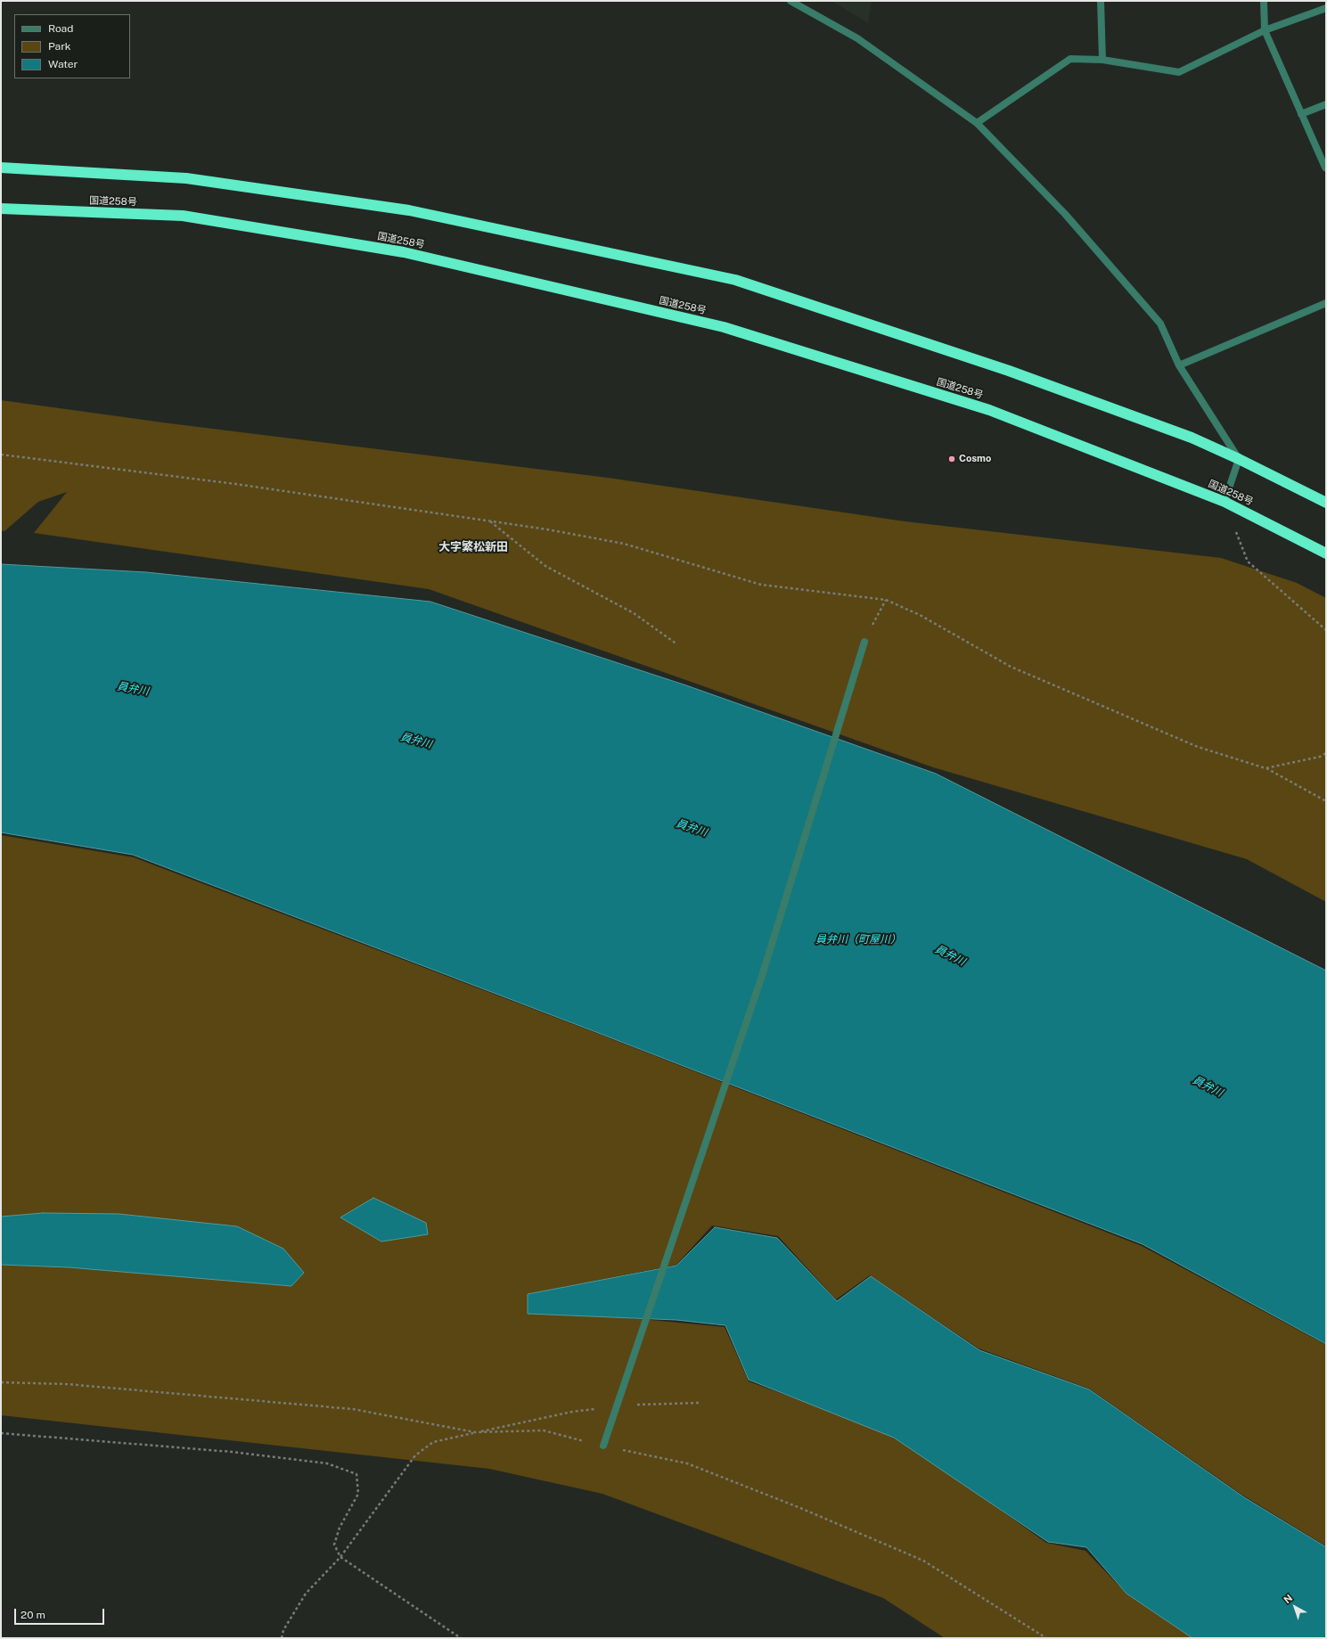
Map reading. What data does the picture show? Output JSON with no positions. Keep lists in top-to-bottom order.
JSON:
{
  "streets": {
    "highway": ["国道258号"]
  },
  "districts": ["大字繁松新田"],
  "water": ["員弁川", "員弁川（町屋川）"],
  "places": ["Cosmo"],
  "legend": ["Road", "Park", "Water"],
  "scale_bar": "20 m",
  "north": "top left"
}
